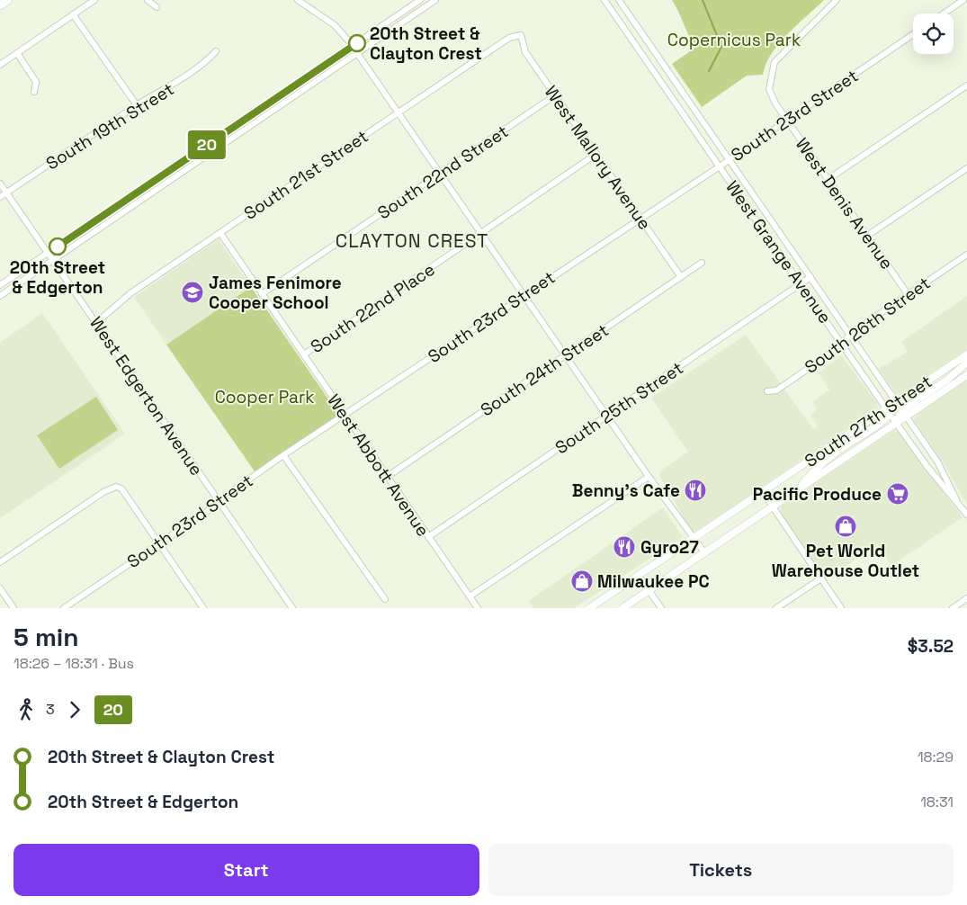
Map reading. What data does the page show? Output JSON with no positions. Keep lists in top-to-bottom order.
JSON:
{
  "streets": {
    "main road": ["South 27th Street"],
    "street": [
      "South 23rd Street",
      "South 19th Street",
      "West Mallory Avenue",
      "South 22nd Street",
      "South 21st Street",
      "West Denis Avenue",
      "West Grange Avenue",
      "South 22nd Place",
      "South 26th Street",
      "South 24th Street",
      "West Edgerton Avenue",
      "South 25th Street",
      "West Abbott Avenue"
    ]
  },
  "crossings": [
    ["South 23rd Street", "West Mallory Avenue"],
    ["South 23rd Street", "West Denis Avenue"],
    ["South 23rd Street", "West Grange Avenue"],
    ["South 23rd Street", "West Edgerton Avenue"],
    ["South 23rd Street", "West Abbott Avenue"],
    ["South 19th Street", "West Edgerton Avenue"],
    ["West Mallory Avenue", "South 22nd Street"],
    ["West Mallory Avenue", "South 21st Street"],
    ["West Mallory Avenue", "South 22nd Place"],
    ["West Mallory Avenue", "South 24th Street"],
    ["South 22nd Street", "West Abbott Avenue"],
    ["South 21st Street", "West Edgerton Avenue"],
    ["South 21st Street", "West Abbott Avenue"],
    ["West Denis Avenue", "South 26th Street"],
    ["West Grange Avenue", "South 26th Street"],
    ["West Grange Avenue", "South 25th Street"],
    ["West Grange Avenue", "South 27th Street"],
    ["South 22nd Place", "West Abbott Avenue"],
    ["South 24th Street", "West Abbott Avenue"],
    ["South 25th Street", "West Abbott Avenue"]
  ],
  "districts": ["CLAYTON CREST"],
  "parks": ["Copernicus Park", "Cooper Park"],
  "places": {
    "other": ["20th Street & Clayton Crest", "20th Street & Edgerton"],
    "school or university": ["James Fenimore Cooper School"],
    "restaurant": ["Benny's Cafe", "Gyro27"],
    "supermarket": ["Pacific Produce"],
    "shop": ["Pet World Warehouse Outlet", "Milwaukee PC"]
  },
  "lines": ["bus line 20"],
  "page": {
    "on_map": "20",
    "heading": ["5 min", "18:26 – 18:31 · Bus", "$3.52"],
    "legs": ["3", "20"],
    "list": [
      {
        "name": "20th Street & Clayton Crest",
        "value": "18:29"
      },
      {
        "name": "20th Street & Edgerton",
        "value": "18:31"
      }
    ],
    "buttons": ["Start", "Tickets"]
  }
}
